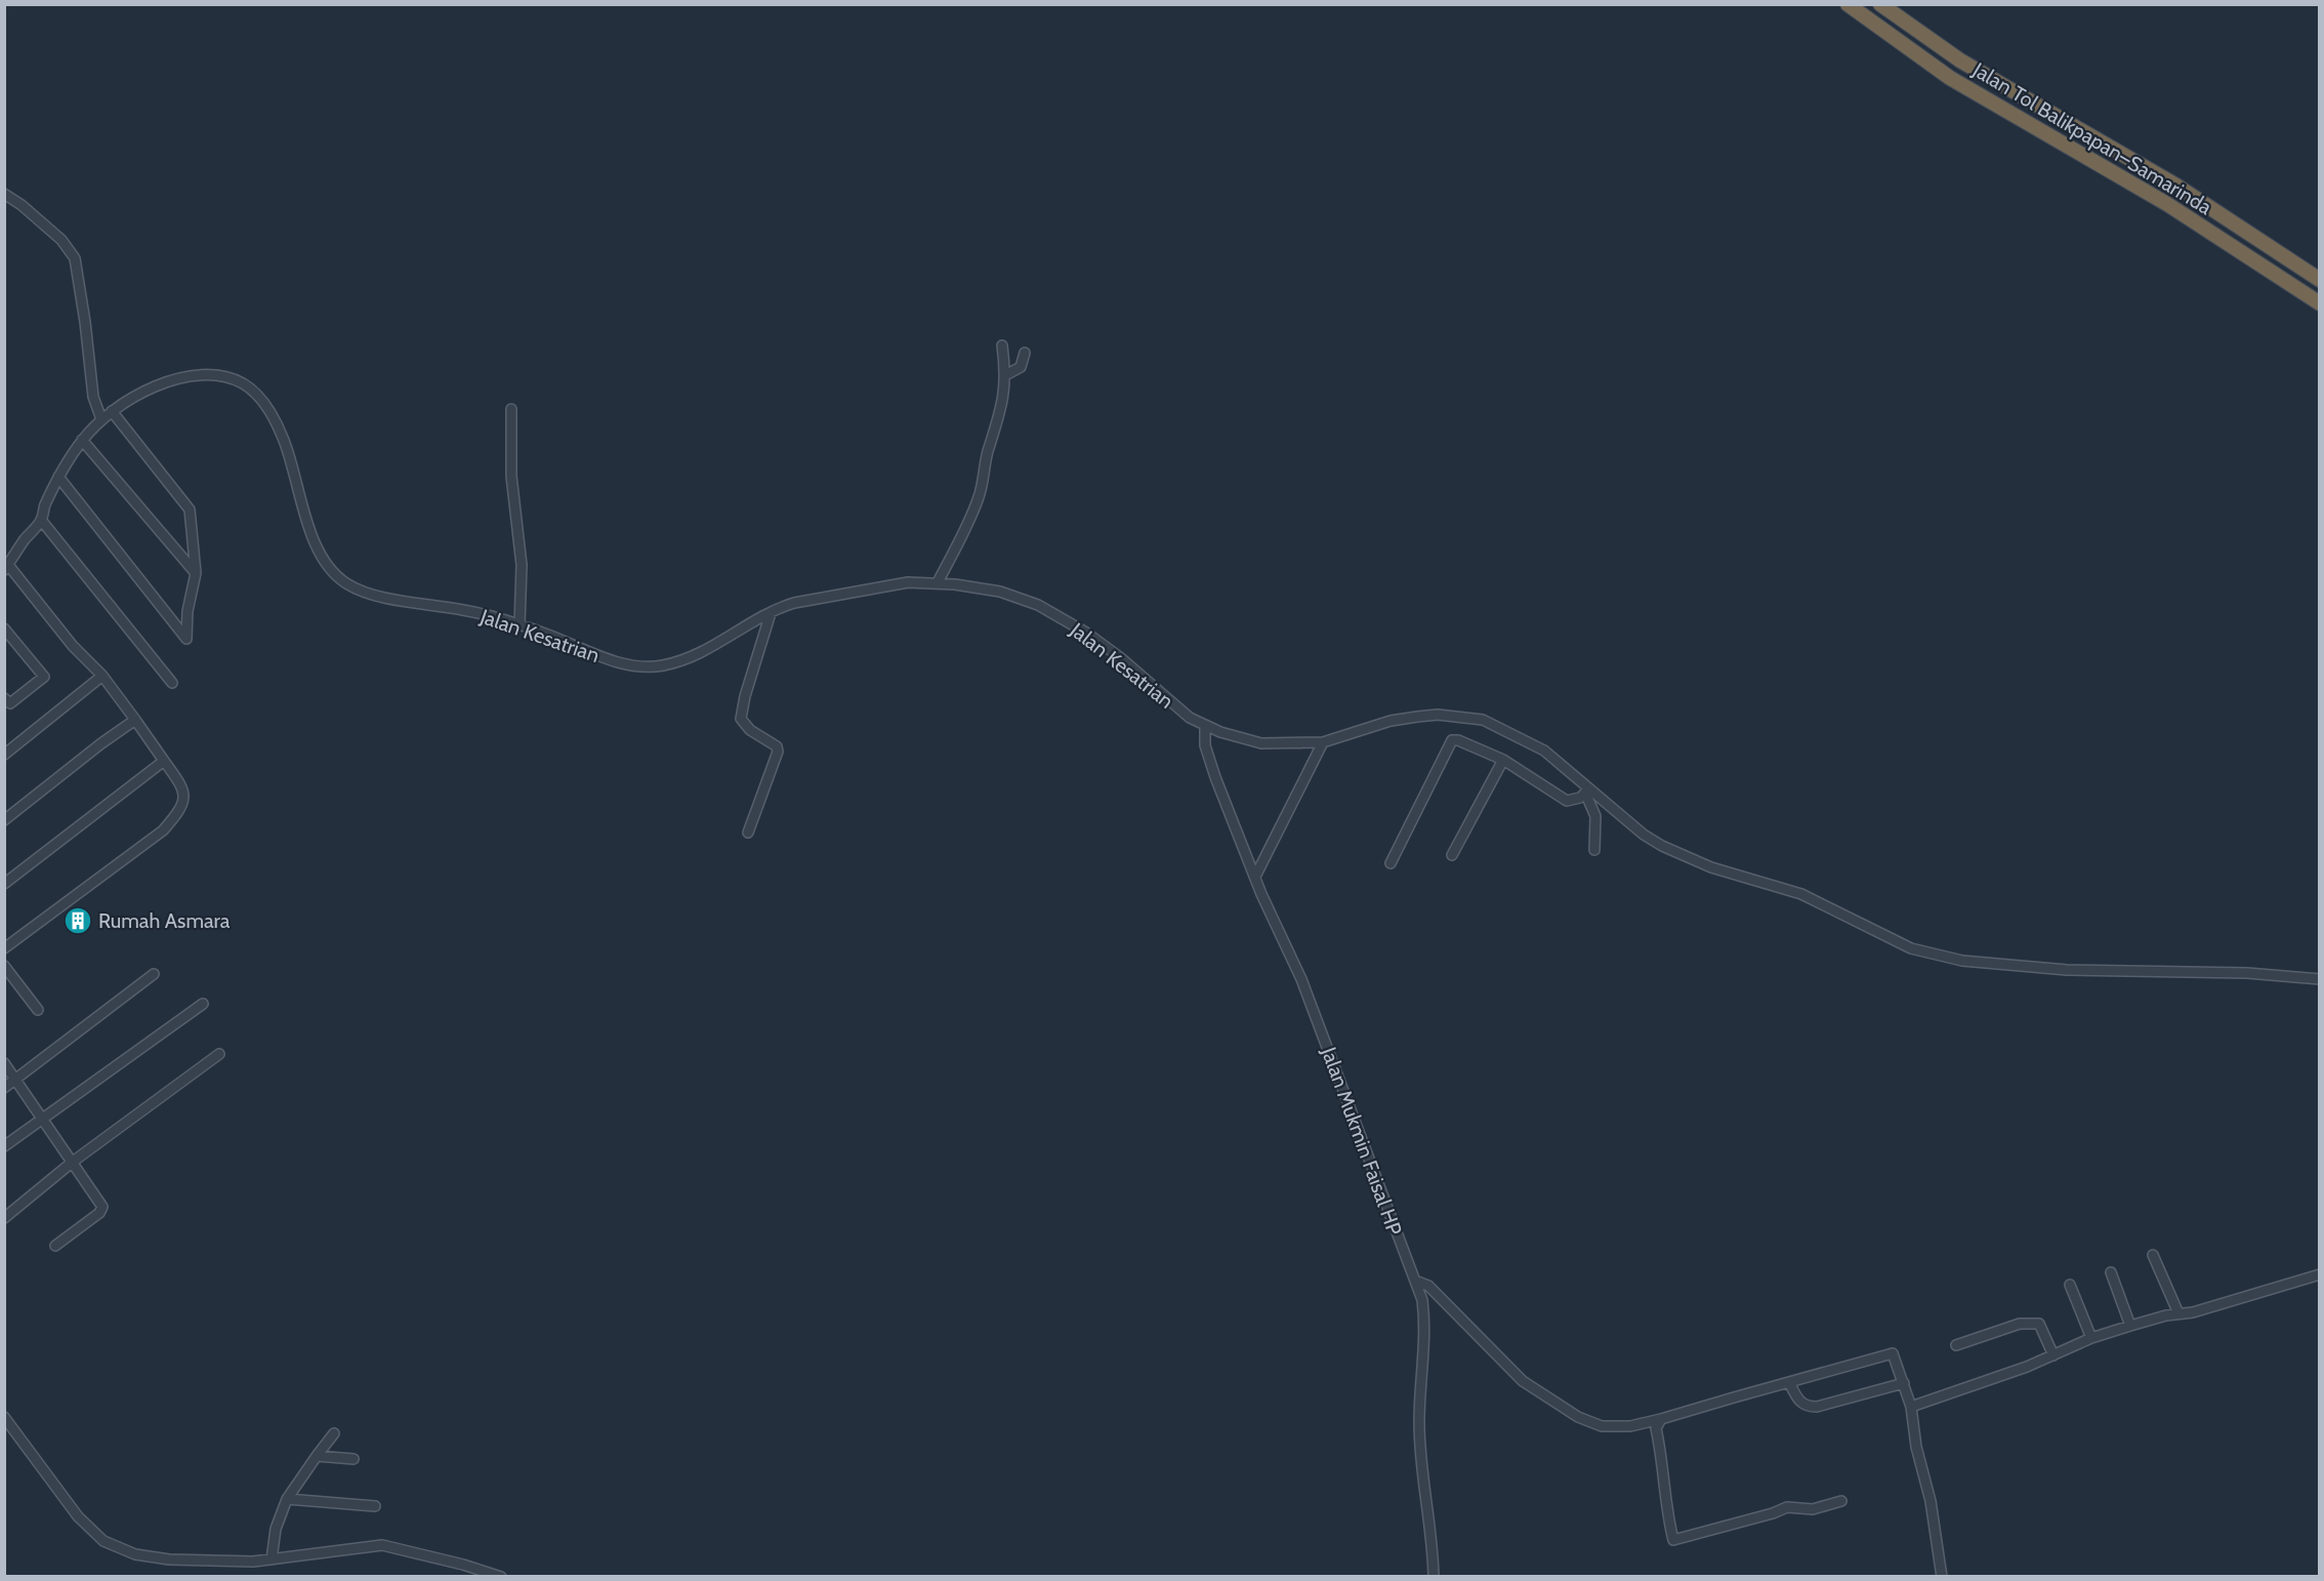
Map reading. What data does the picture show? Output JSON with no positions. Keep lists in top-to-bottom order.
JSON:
{
  "streets": {
    "highway": ["Jalan Tol Balikpapan–Samarinda"],
    "street": ["Jalan Kesatrian", "Jalan Mukmin Faisal HP"]
  },
  "crossings": [
    ["Jalan Kesatrian", "Jalan Mukmin Faisal HP"]
  ],
  "places": {
    "building": ["Rumah Asmara"]
  }
}
